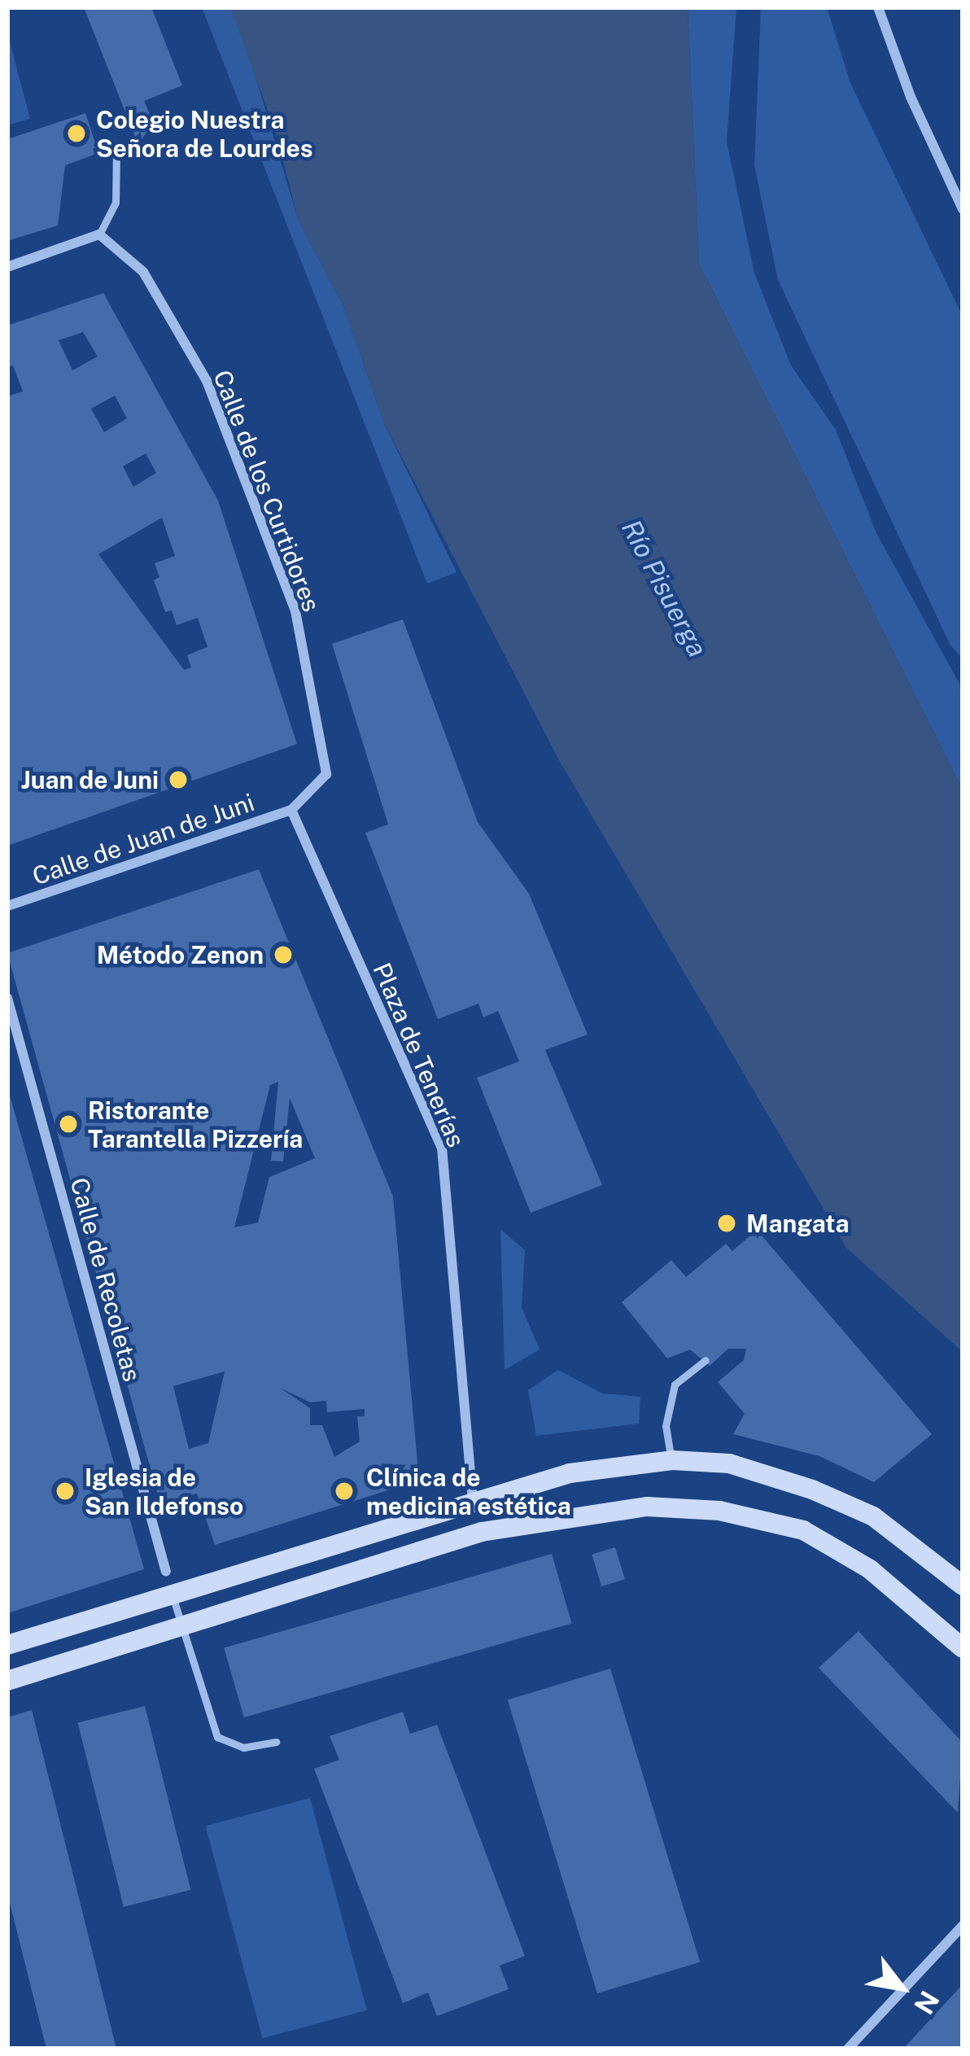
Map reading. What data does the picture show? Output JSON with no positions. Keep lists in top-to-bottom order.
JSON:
{
  "streets": {
    "street": [
      "Calle de los Curtidores",
      "Calle de Juan de Juni",
      "Plaza de Tenerías",
      "Calle de Recoletas"
    ]
  },
  "crossings": [
    ["Calle de los Curtidores", "Calle de Juan de Juni"],
    ["Calle de los Curtidores", "Plaza de Tenerías"],
    ["Calle de Juan de Juni", "Plaza de Tenerías"]
  ],
  "water": ["Río Pisuerga"],
  "places": [
    "Colegio Nuestra Señora de Lourdes",
    "Juan de Juni",
    "Método Zenon",
    "Ristorante Tarantella Pizzería",
    "Mangata",
    "Iglesia de San Ildefonso",
    "Clínica de medicina estética"
  ],
  "north": "bottom right"
}
